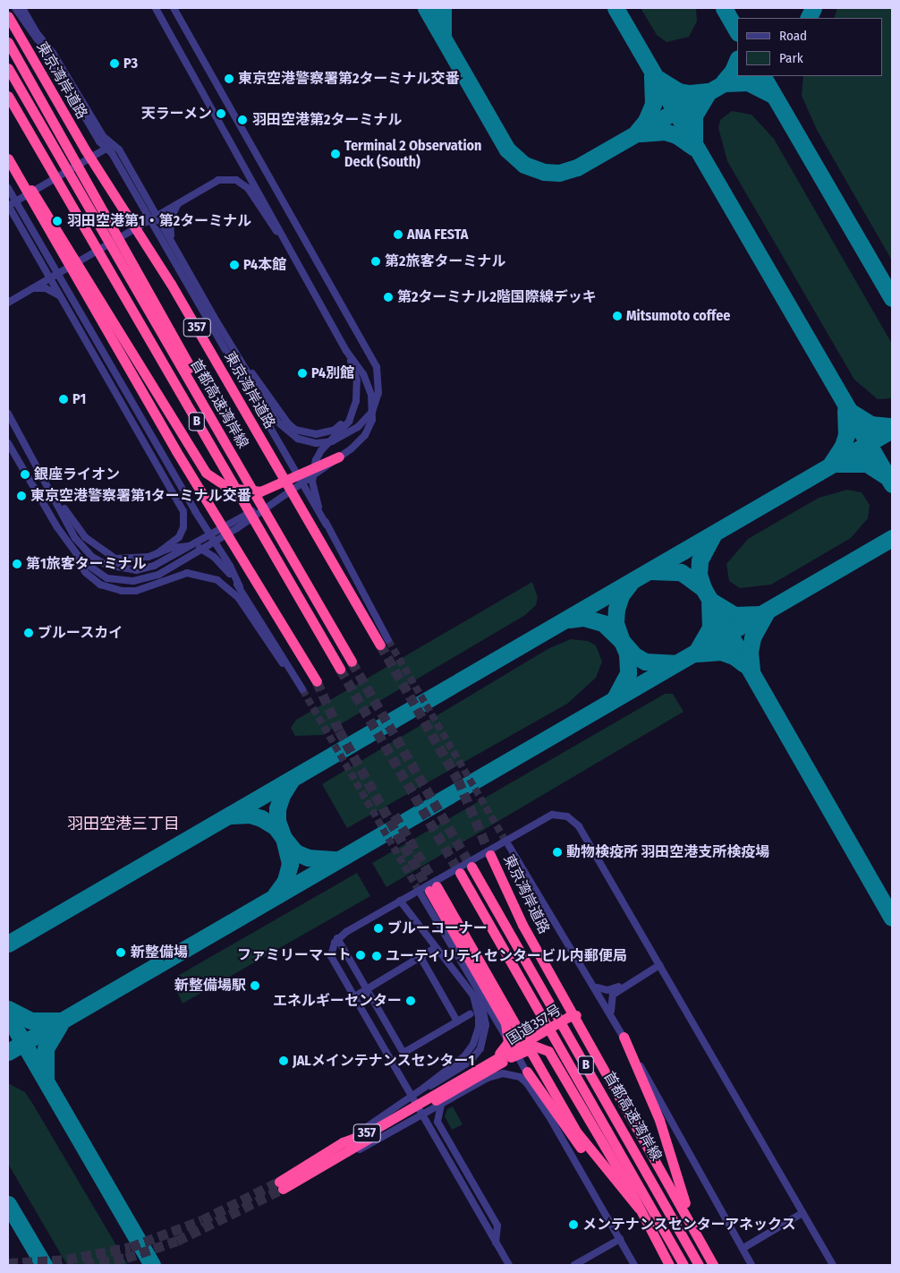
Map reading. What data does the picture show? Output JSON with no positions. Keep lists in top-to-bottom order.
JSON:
{
  "streets": {
    "highway": [
      "東京湾岸道路",
      "357",
      "首都高速湾岸線",
      "B",
      "国道357号"
    ]
  },
  "crossings": [
    ["東京湾岸道路", "国道357号"],
    ["357", "国道357号"]
  ],
  "districts": ["羽田空港三丁目"],
  "places": [
    "P3",
    "東京空港警察署第2ターミナル交番",
    "天ラーメン",
    "羽田空港第2ターミナル",
    "Terminal 2 Observation Deck (South)",
    "羽田空港第1・第2ターミナル",
    "ANA FESTA",
    "第2旅客ターミナル",
    "P4本館",
    "第2ターミナル2階国際線デッキ",
    "Mitsumoto coffee",
    "P4別館",
    "P1",
    "銀座ライオン",
    "東京空港警察署第1ターミナル交番",
    "第1旅客ターミナル",
    "ブルースカイ",
    "動物検疫所 羽田空港支所検疫場",
    "ブルーコーナー",
    "新整備場",
    "ファミリーマート",
    "ユーティリティセンタービル内郵便局",
    "新整備場駅",
    "エネルギーセンター",
    "JALメインテナンスセンター1",
    "メンテナンスセンターアネックス"
  ],
  "legend": ["Road", "Park"]
}
